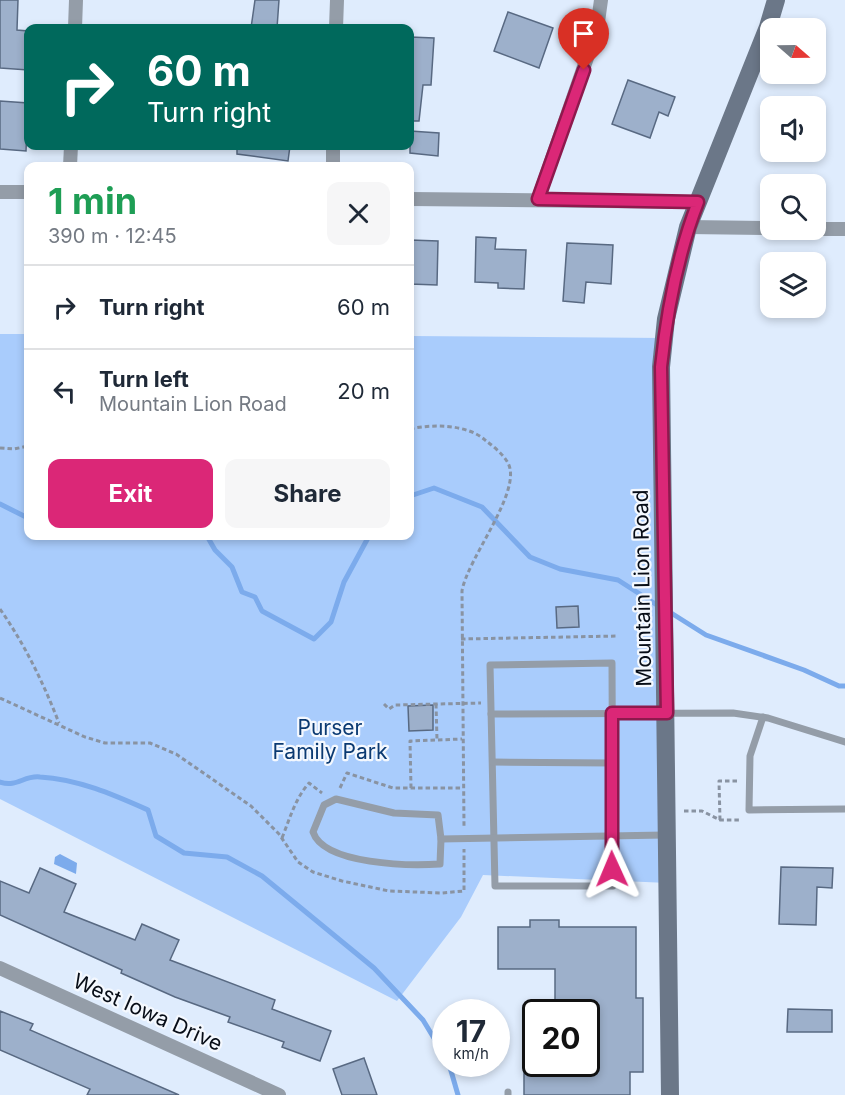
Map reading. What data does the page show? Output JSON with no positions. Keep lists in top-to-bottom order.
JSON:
{
  "streets": {
    "street": ["Mountain Lion Road", "West Iowa Drive"]
  },
  "parks": ["Purser Family Park"],
  "north": "right",
  "page": {
    "turn": ["60 m", "Turn right"],
    "heading": ["1 min", "390 m · 12:45"],
    "list": [
      {
        "name": "Turn right",
        "value": "60 m"
      },
      {
        "name": "Turn left",
        "note": "Mountain Lion Road",
        "value": "20 m"
      }
    ],
    "buttons": ["Exit", "Share"],
    "speed": "17 km/h",
    "limit": "20"
  }
}
